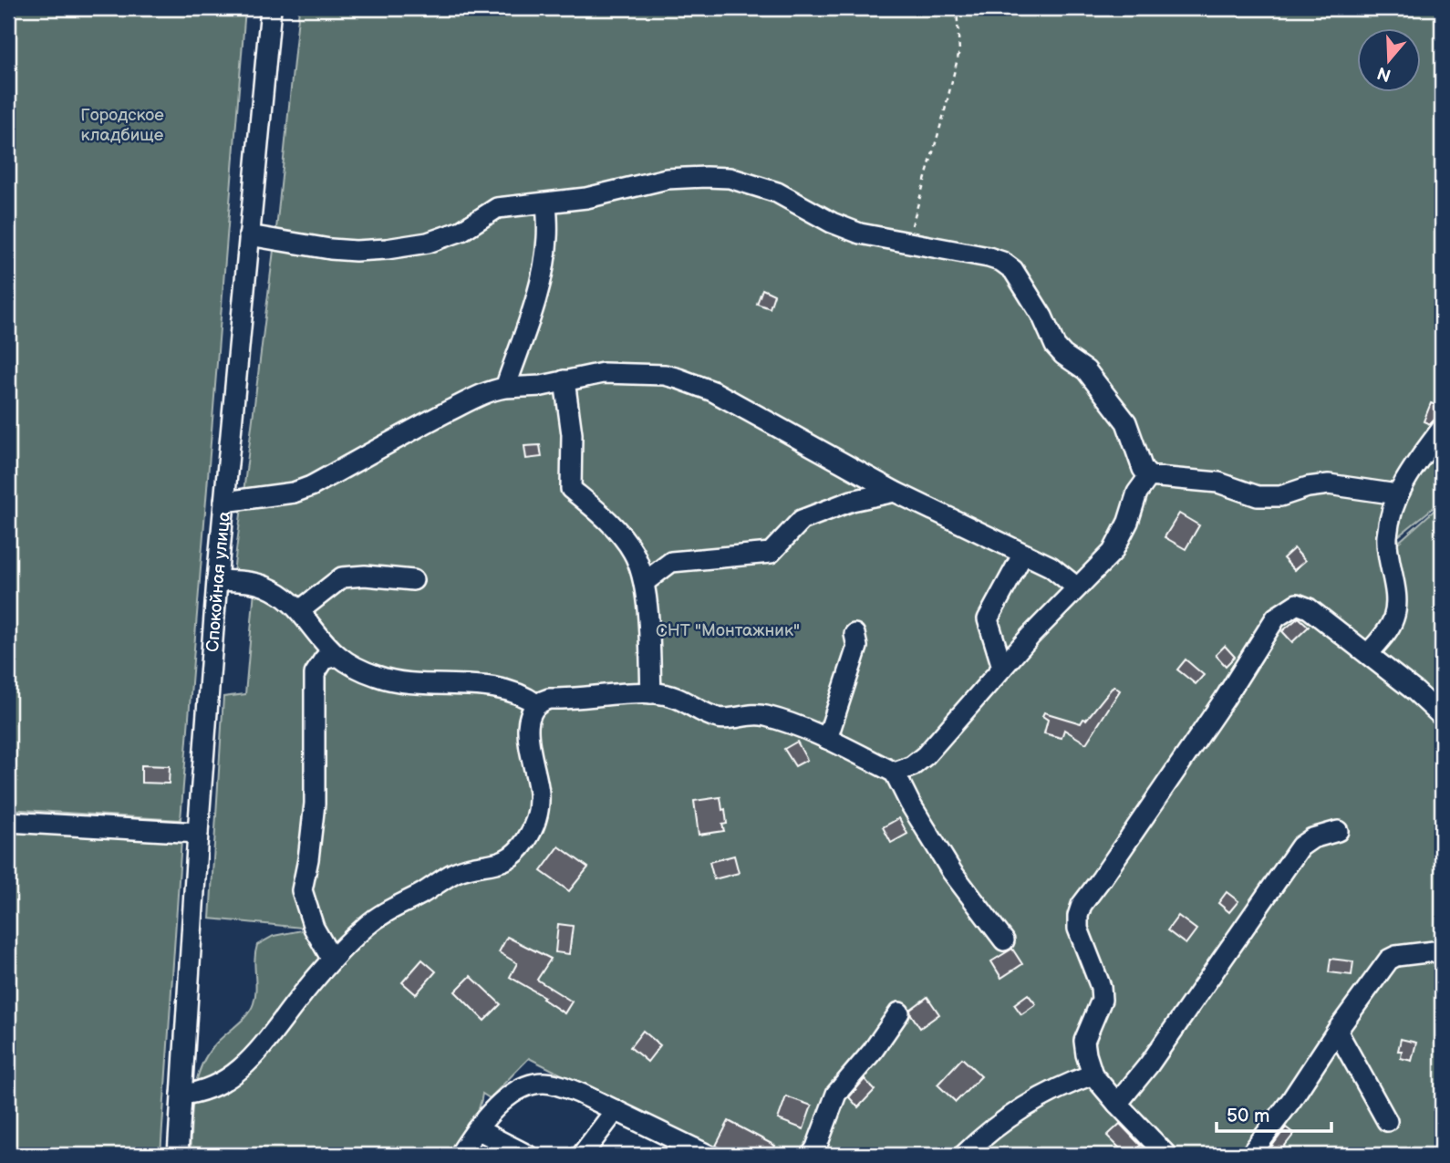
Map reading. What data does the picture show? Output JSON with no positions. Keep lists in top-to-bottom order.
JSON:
{
  "streets": {
    "street": ["Спокойная улица"]
  },
  "parks": ["Городское кладбище", "СНТ \"Монтажник\""],
  "scale_bar": "50 m",
  "north": "bottom"
}
